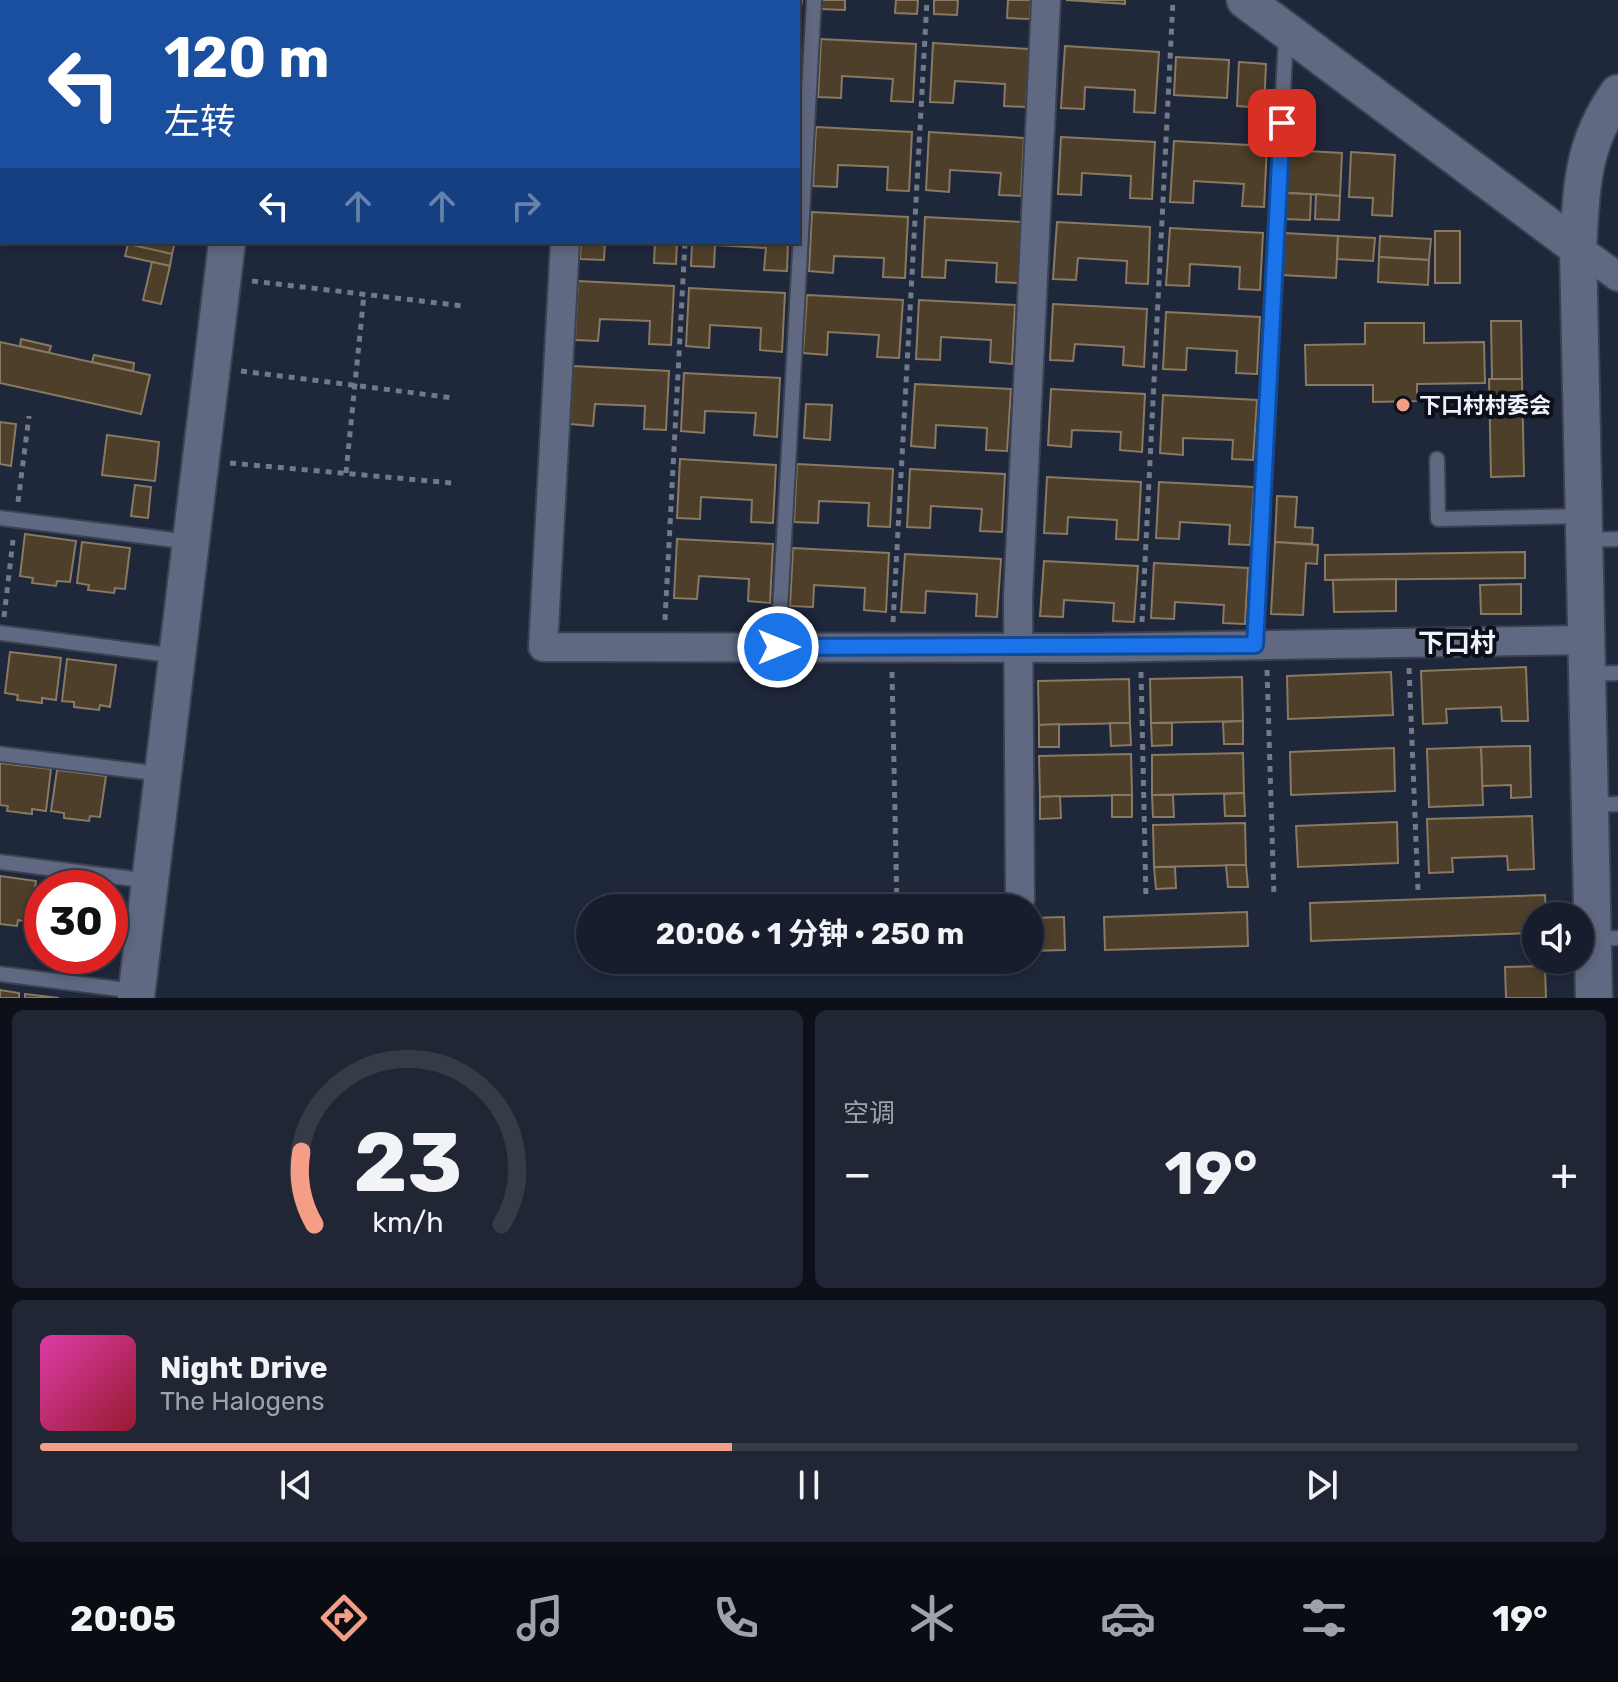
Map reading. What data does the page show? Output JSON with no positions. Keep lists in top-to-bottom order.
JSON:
{
  "districts": ["下口村"],
  "places": ["下口村村委会"],
  "page": {
    "turn": ["120 m", "左转"],
    "limit": "30",
    "trip": "20:06 · 1 分钟 · 250 m",
    "tile": "空调",
    "heat": ["−", "19°", "+"],
    "song": ["Night Drive", "The Halogens"],
    "tabs": ["20:05", "19°"],
    "gauge": ["23", "km/h"]
  }
}
